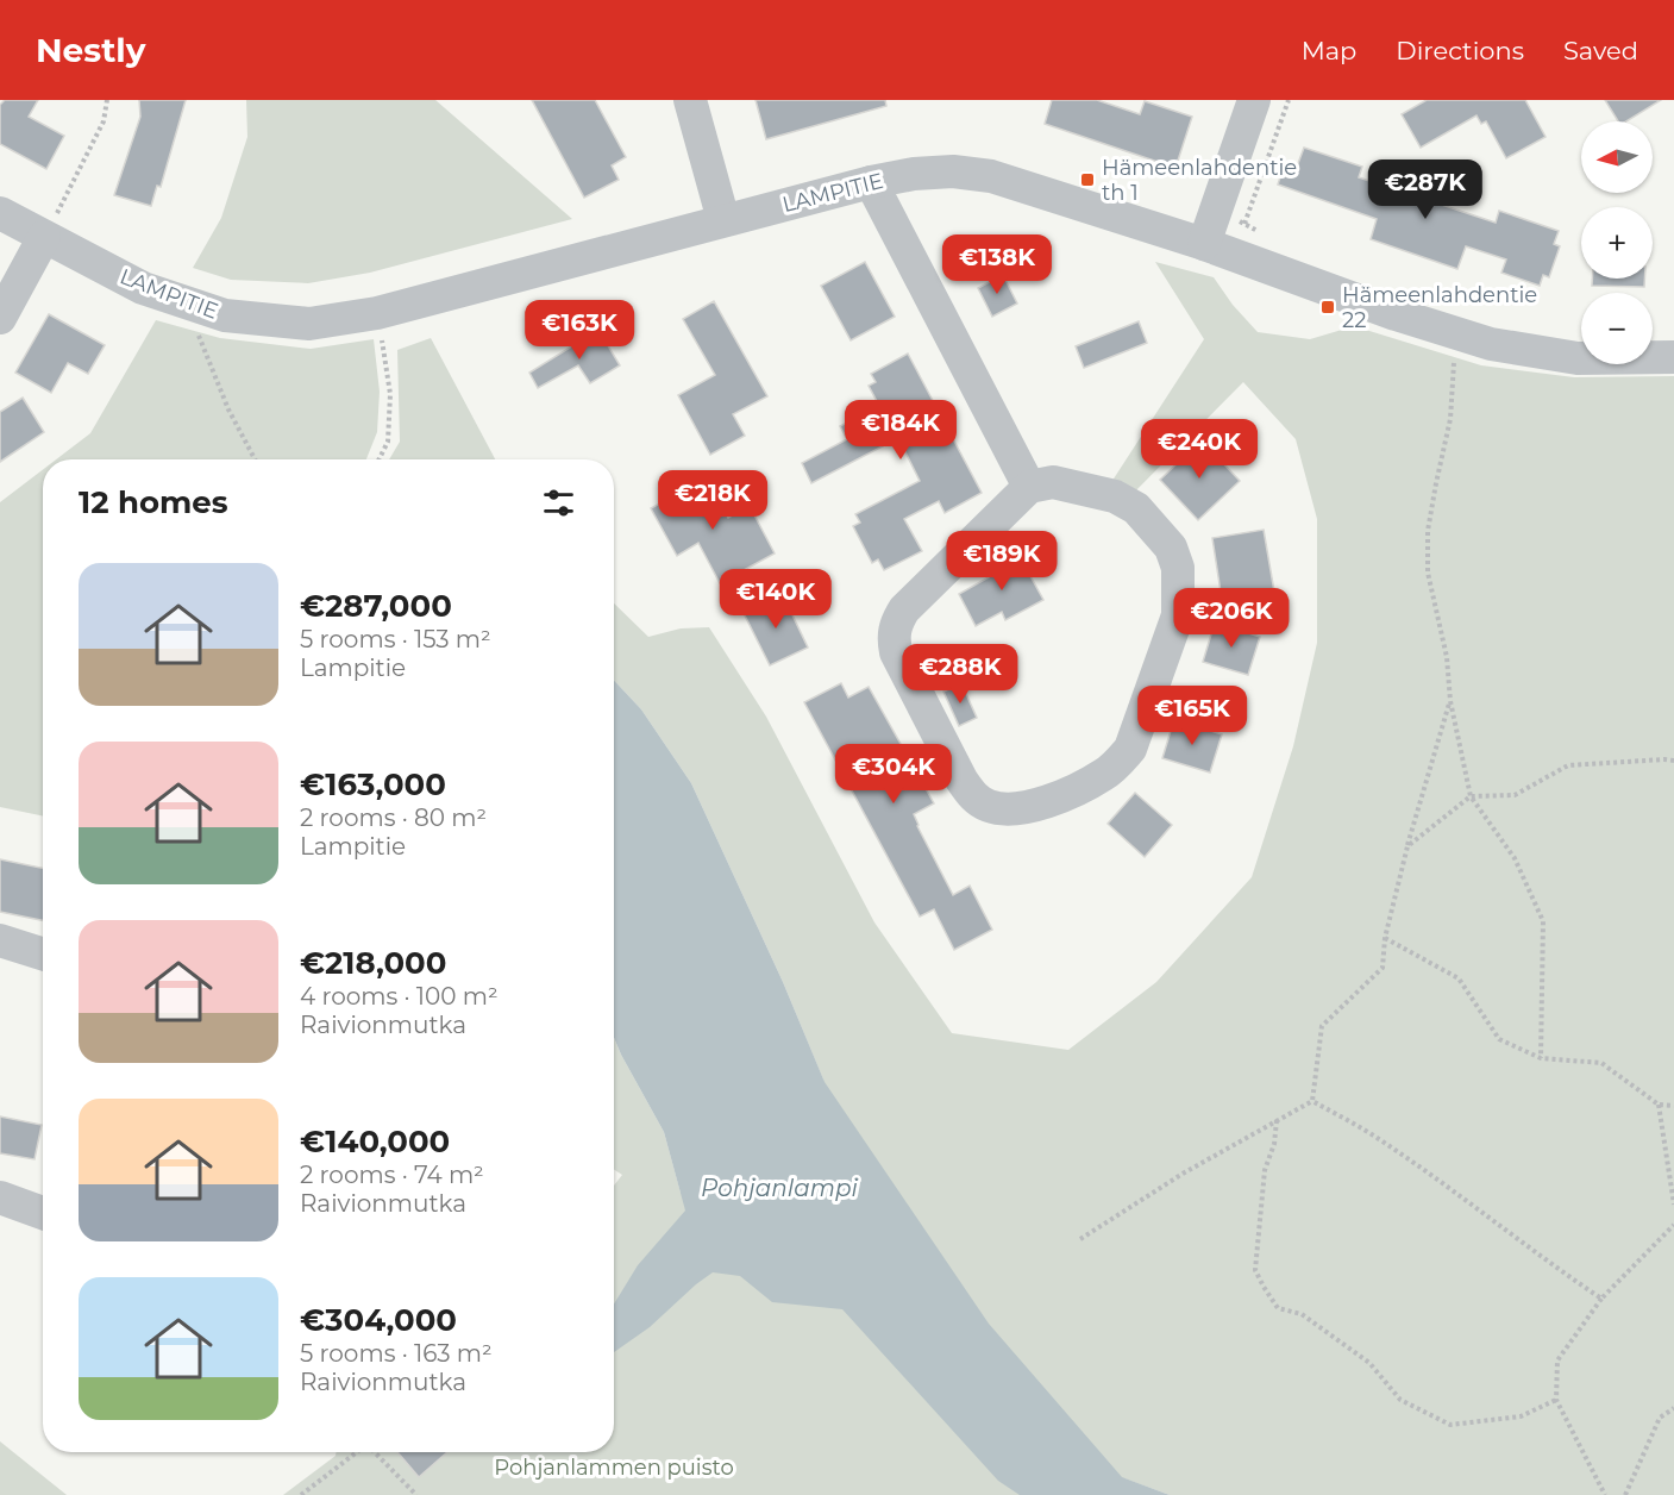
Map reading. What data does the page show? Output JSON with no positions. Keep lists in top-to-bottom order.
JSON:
{
  "streets": {
    "street": ["LAMPITIE"]
  },
  "water": ["Pohjanlampi"],
  "parks": ["Pohjanlammen puisto"],
  "places": {
    "transit": ["Hämeenlahdentie th 1", "Hämeenlahdentie 22"]
  },
  "north": "left",
  "page": {
    "header": "Nestly",
    "nav": ["Map", "Directions", "Saved"],
    "map_buttons": ["+", "−"],
    "price": [
      "€287K",
      "€138K",
      "€163K",
      "€184K",
      "€240K",
      "€218K",
      "€189K",
      "€140K",
      "€206K",
      "€288K",
      "€165K",
      "€304K"
    ],
    "heading": "12 homes",
    "list": [
      {
        "name": "€287,000",
        "note": "5 rooms · 153 m² · Lampitie"
      },
      {
        "name": "€163,000",
        "note": "2 rooms · 80 m² · Lampitie"
      },
      {
        "name": "€218,000",
        "note": "4 rooms · 100 m² · Raivionmutka"
      },
      {
        "name": "€140,000",
        "note": "2 rooms · 74 m² · Raivionmutka"
      },
      {
        "name": "€304,000",
        "note": "5 rooms · 163 m² · Raivionmutka"
      }
    ]
  }
}
